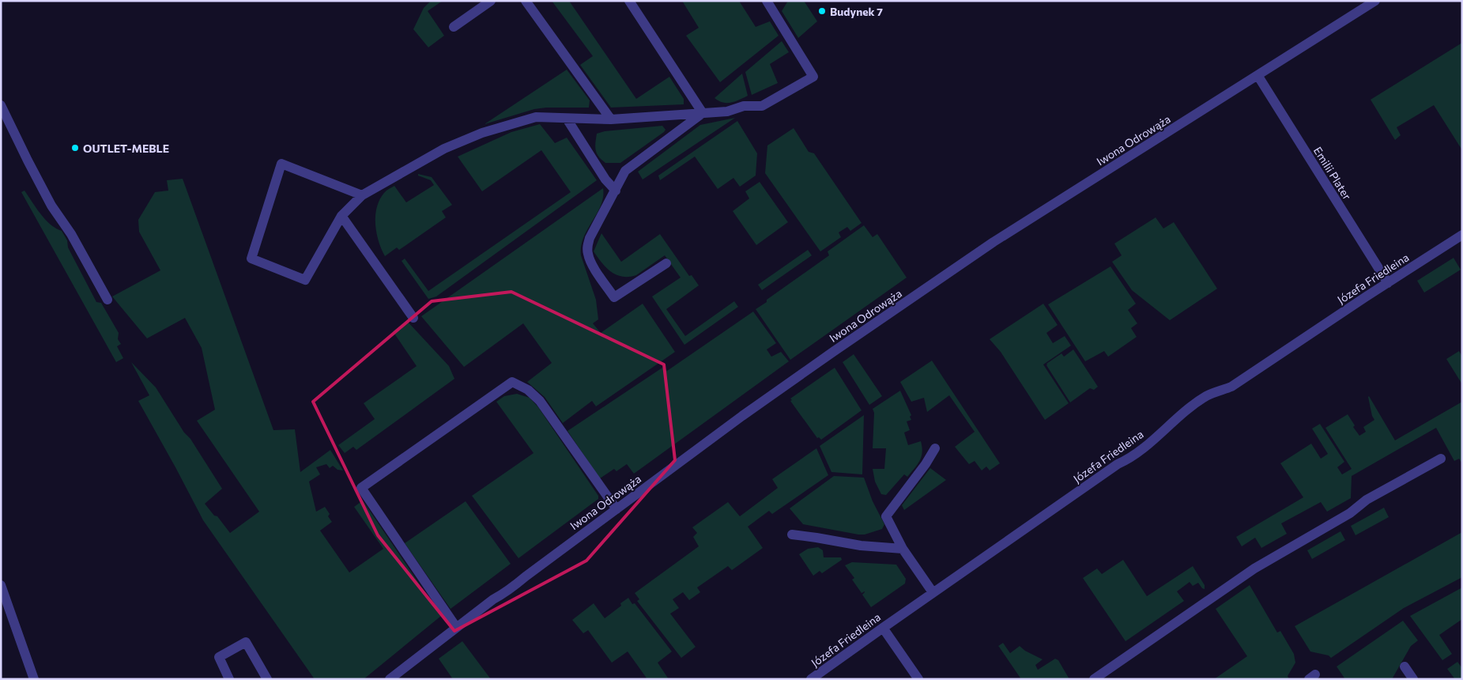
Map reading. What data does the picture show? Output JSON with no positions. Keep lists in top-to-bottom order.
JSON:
{
  "streets": {
    "street": ["Iwona Odrowąża", "Emilii Plater", "Józefa Friedleina"]
  },
  "crossings": [
    ["Iwona Odrowąża", "Emilii Plater"],
    ["Emilii Plater", "Józefa Friedleina"]
  ],
  "places": ["Budynek 7", "OUTLET-MEBLE"]
}
